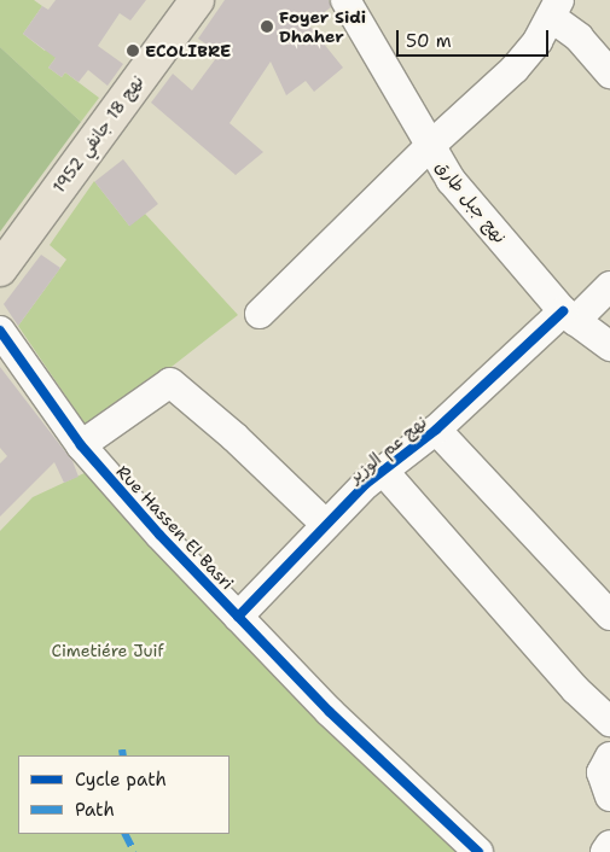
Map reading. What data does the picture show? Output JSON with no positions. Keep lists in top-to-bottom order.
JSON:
{
  "streets": {
    "main road": ["نهج 18 جانفي 1952"],
    "street": ["نهج جبل طارق", "نهج عم الوزير", "Rue Hassen El Basri"]
  },
  "crossings": [
    ["نهج جبل طارق", "نهج عم الوزير"],
    ["نهج عم الوزير", "Rue Hassen El Basri"]
  ],
  "parks": ["Cimetiére Juif"],
  "places": ["Foyer Sidi Dhaher", "ECOLIBRE"],
  "legend": ["Cycle path", "Path"],
  "scale_bar": "50 m"
}
